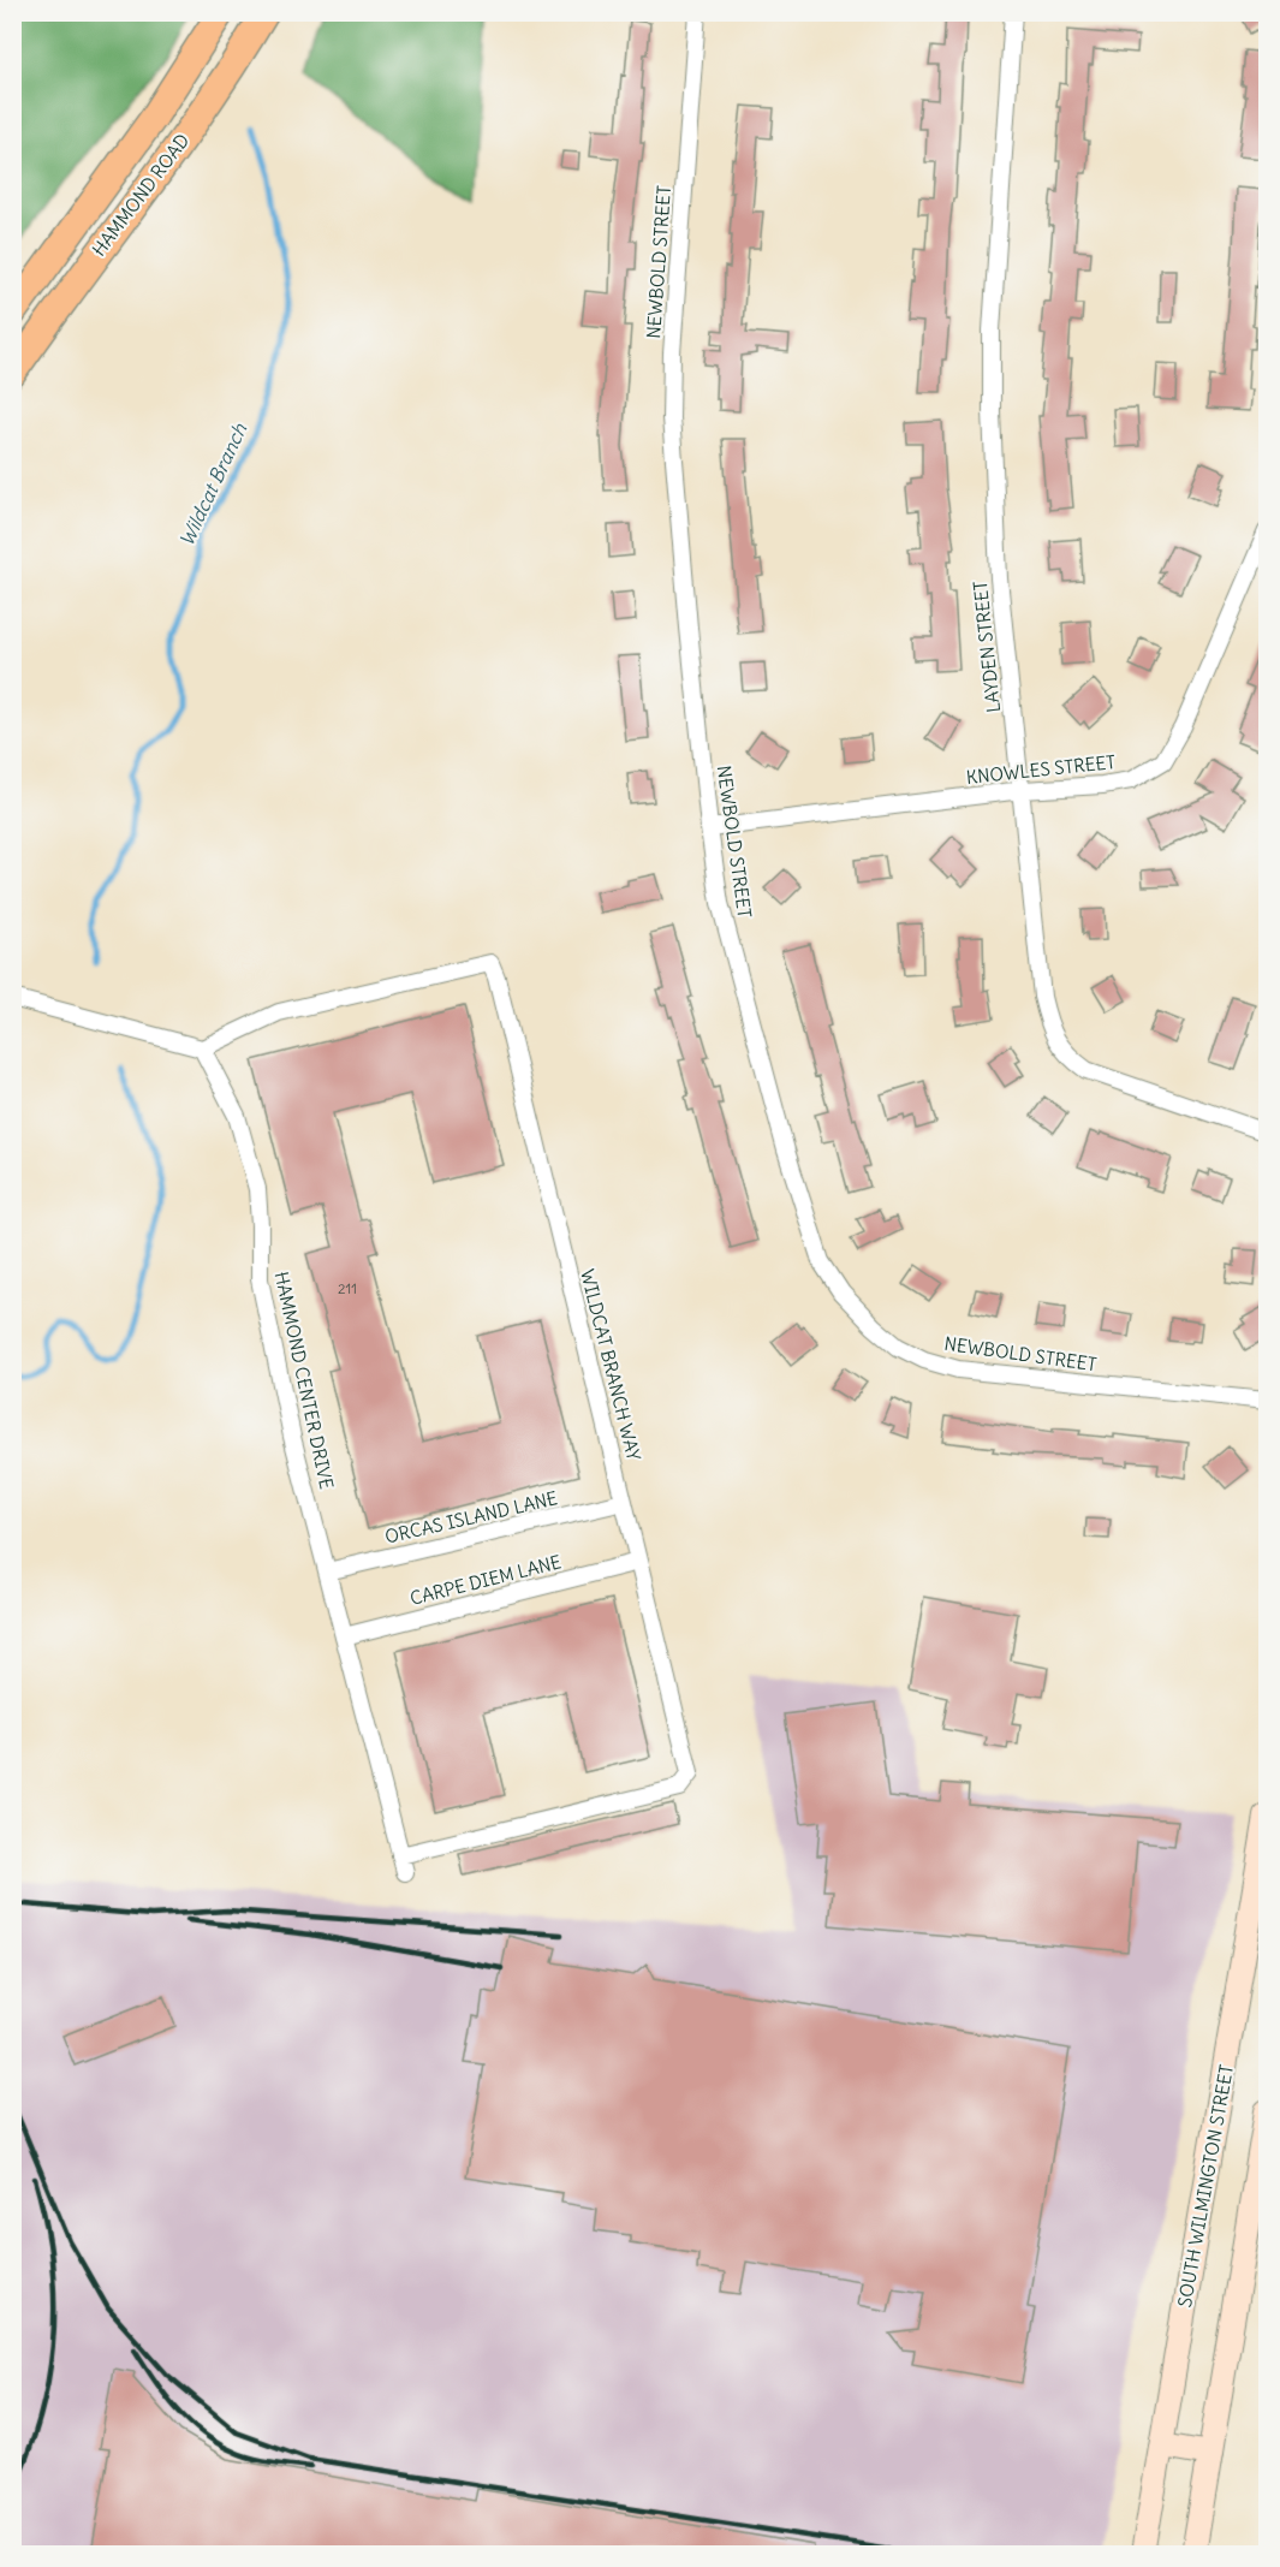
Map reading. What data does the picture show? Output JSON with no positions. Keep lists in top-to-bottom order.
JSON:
{
  "streets": {
    "main road": ["HAMMOND ROAD", "SOUTH WILMINGTON STREET"],
    "street": [
      "NEWBOLD STREET",
      "LAYDEN STREET",
      "KNOWLES STREET",
      "WILDCAT BRANCH WAY",
      "HAMMOND CENTER DRIVE",
      "ORCAS ISLAND LANE",
      "CARPE DIEM LANE"
    ]
  },
  "crossings": [
    ["NEWBOLD STREET", "KNOWLES STREET"],
    ["LAYDEN STREET", "KNOWLES STREET"],
    ["WILDCAT BRANCH WAY", "HAMMOND CENTER DRIVE"],
    ["WILDCAT BRANCH WAY", "ORCAS ISLAND LANE"],
    ["WILDCAT BRANCH WAY", "CARPE DIEM LANE"],
    ["HAMMOND CENTER DRIVE", "ORCAS ISLAND LANE"],
    ["HAMMOND CENTER DRIVE", "CARPE DIEM LANE"]
  ],
  "water": ["Wildcat Branch"],
  "house_numbers": ["211"]
}
